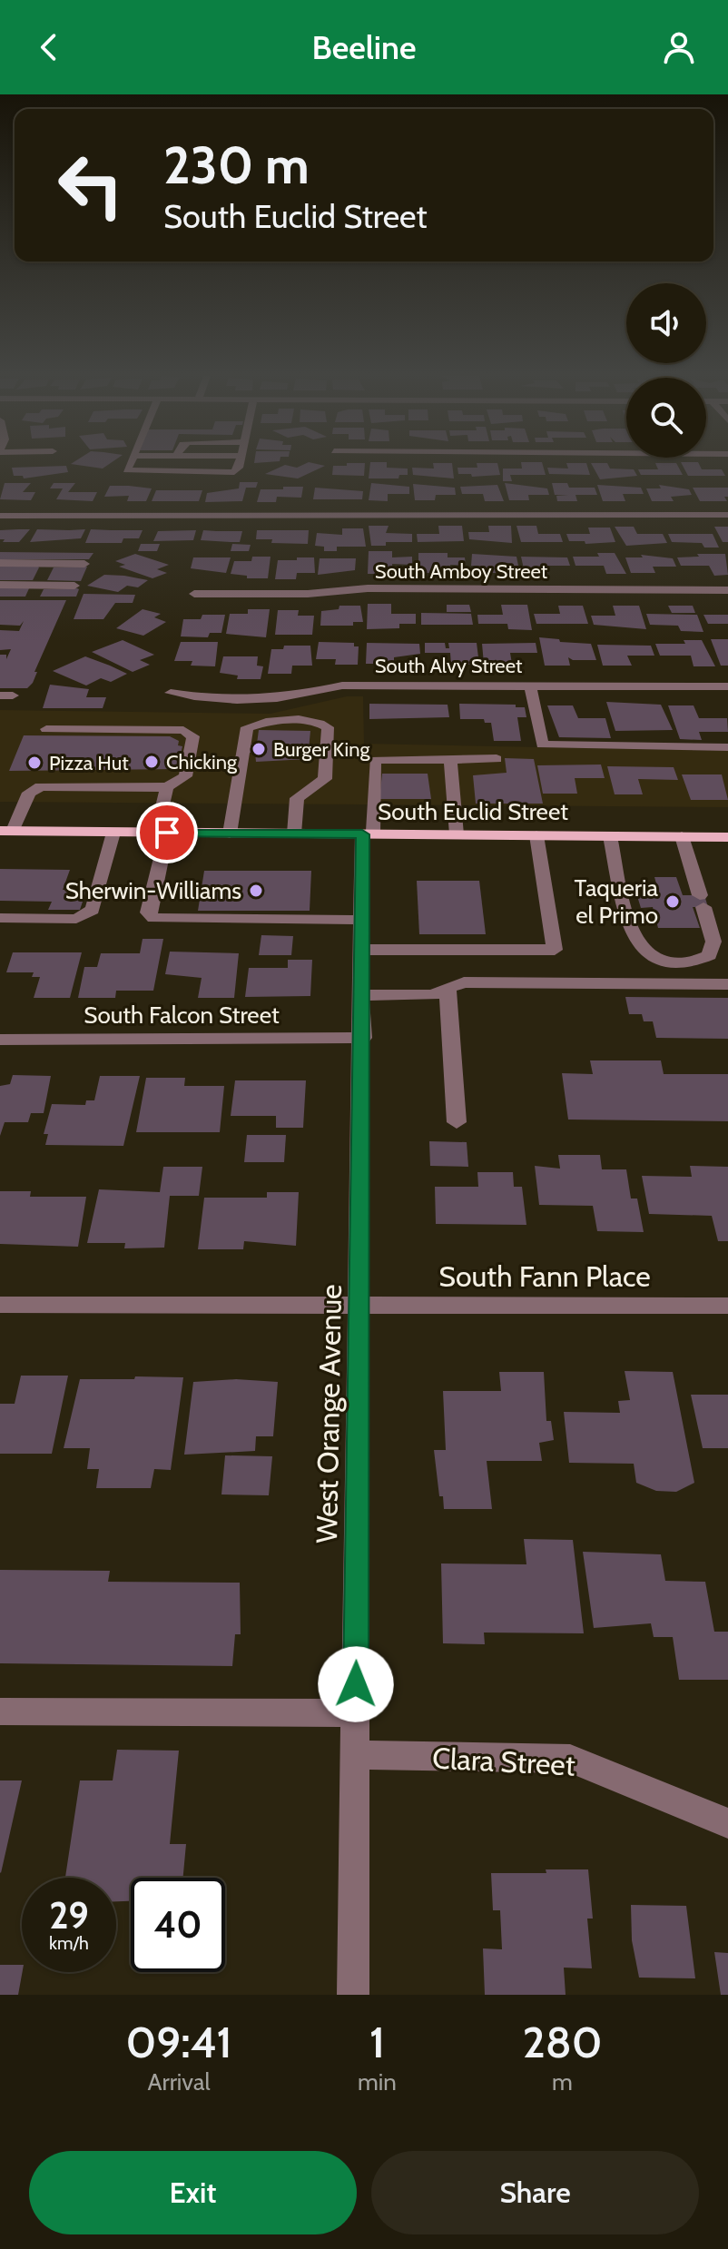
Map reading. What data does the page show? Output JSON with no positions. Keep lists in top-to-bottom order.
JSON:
{
  "streets": {
    "main road": ["South Euclid Street"],
    "street": [
      "South Amboy Street",
      "South Alvy Street",
      "South Falcon Street",
      "South Fann Place",
      "West Orange Avenue",
      "Clara Street"
    ]
  },
  "crossings": [
    ["South Euclid Street", "West Orange Avenue"],
    ["South Falcon Street", "West Orange Avenue"],
    ["South Fann Place", "West Orange Avenue"],
    ["West Orange Avenue", "Clara Street"]
  ],
  "places": [
    "Burger King",
    "Chicking",
    "Pizza Hut",
    "Sherwin-Williams",
    "Taqueria el Primo"
  ],
  "page": {
    "header": "Beeline",
    "turn": ["230 m", "South Euclid Street"],
    "speed": "29 km/h",
    "limit": "40",
    "eta": [
      "09:41",
      "Arrival",
      "1",
      "min",
      "280",
      "m"
    ],
    "buttons": ["Exit", "Share"]
  }
}
